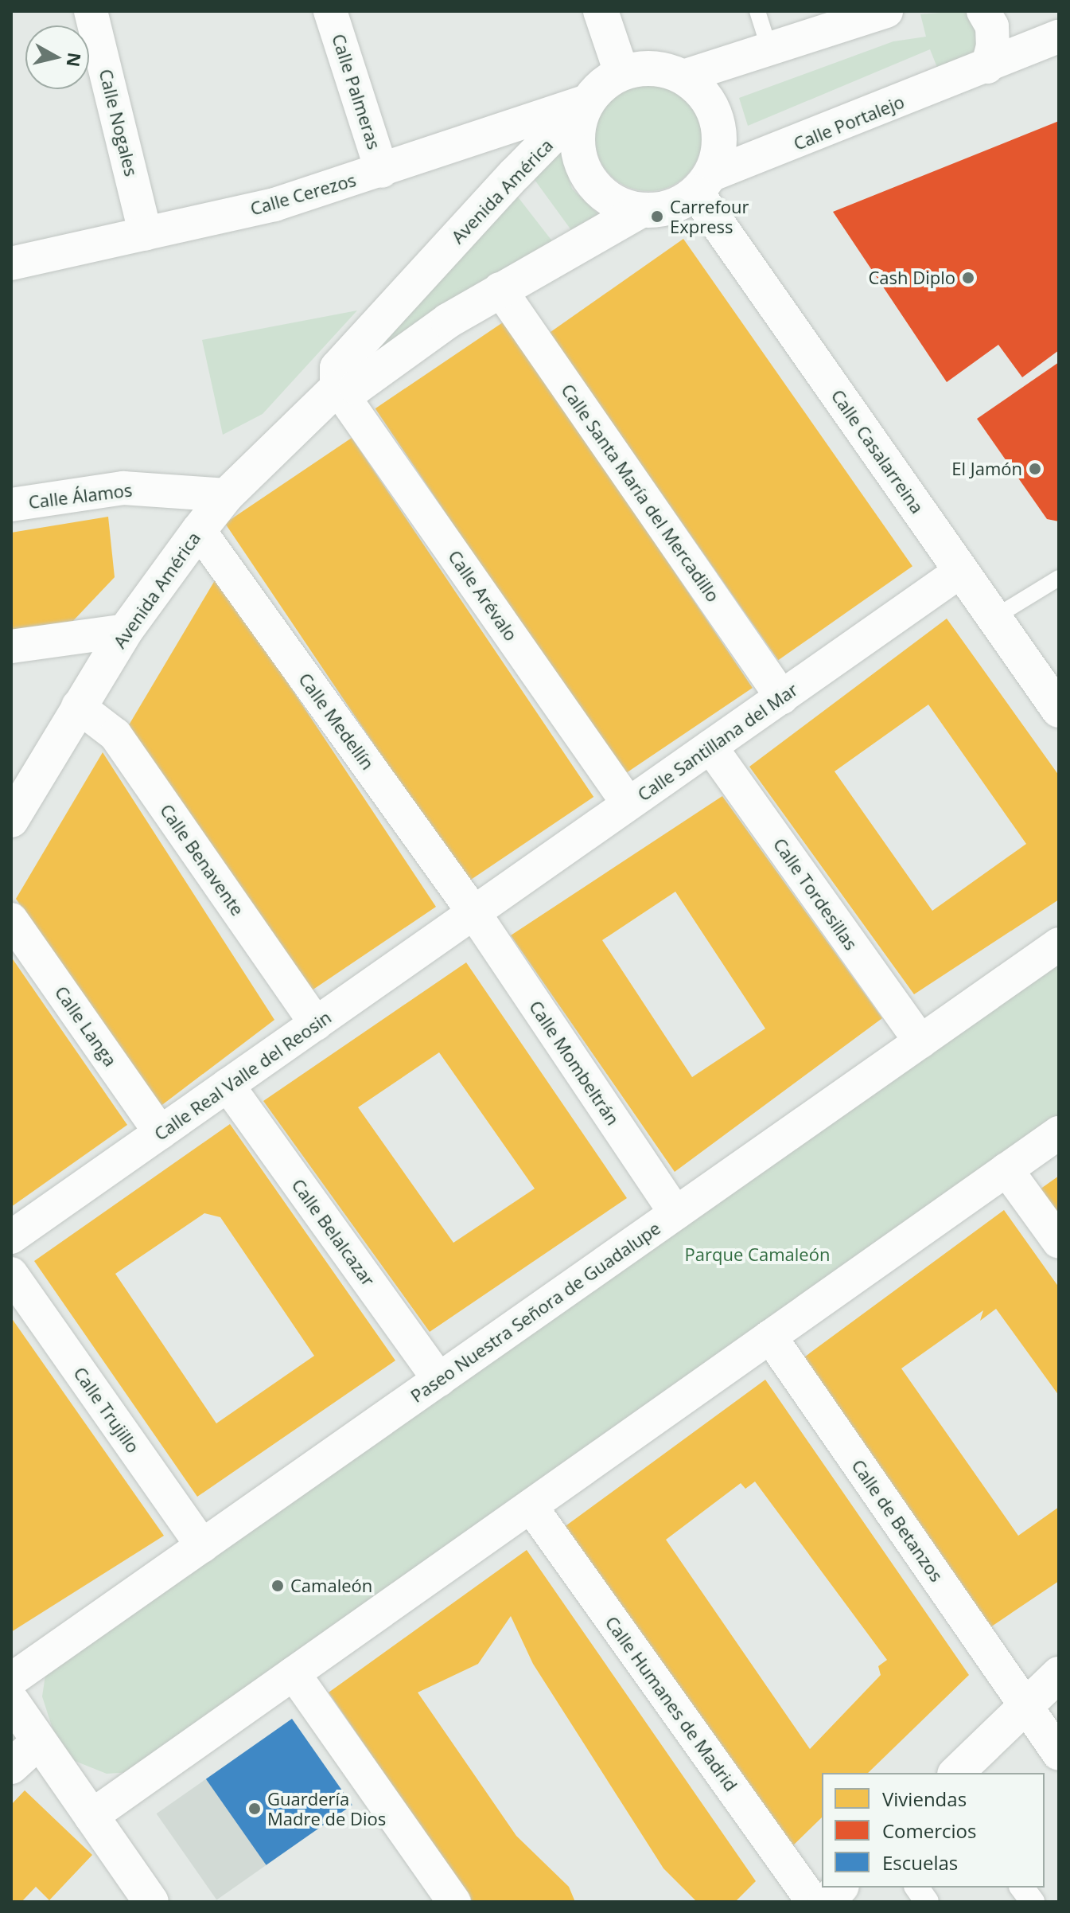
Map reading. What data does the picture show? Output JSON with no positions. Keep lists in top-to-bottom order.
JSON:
{
  "streets": {
    "street": [
      "Calle Palmeras",
      "Calle Nogales",
      "Calle Portalejo",
      "Avenida América",
      "Calle Cerezos",
      "Calle Casalarreina",
      "Calle Santa María del Mercadillo",
      "Calle Álamos",
      "Calle Arévalo",
      "Calle Medellín",
      "Calle Santillana del Mar",
      "Calle Benavente",
      "Calle Tordesillas",
      "Calle Langa",
      "Calle Mombeltrán",
      "Calle Real Valle del Reosin",
      "Calle Belalcazar",
      "Paseo Nuestra Señora de Guadalupe",
      "Calle Trujillo",
      "Calle de Betanzos",
      "Calle Humanes de Madrid"
    ]
  },
  "crossings": [
    ["Calle Palmeras", "Calle Cerezos"],
    ["Calle Nogales", "Calle Cerezos"],
    ["Calle Portalejo", "Avenida América"],
    ["Calle Portalejo", "Calle Cerezos"],
    ["Calle Portalejo", "Calle Casalarreina"],
    ["Avenida América", "Calle Cerezos"],
    ["Avenida América", "Calle Casalarreina"],
    ["Avenida América", "Calle Santa María del Mercadillo"],
    ["Avenida América", "Calle Álamos"],
    ["Avenida América", "Calle Arévalo"],
    ["Avenida América", "Calle Medellín"],
    ["Avenida América", "Calle Benavente"],
    ["Calle Cerezos", "Calle Casalarreina"],
    ["Calle Casalarreina", "Calle Santillana del Mar"],
    ["Calle Santa María del Mercadillo", "Calle Santillana del Mar"],
    ["Calle Arévalo", "Calle Santillana del Mar"],
    ["Calle Medellín", "Calle Santillana del Mar"],
    ["Calle Medellín", "Calle Mombeltrán"],
    ["Calle Medellín", "Calle Real Valle del Reosin"],
    ["Calle Santillana del Mar", "Calle Tordesillas"],
    ["Calle Santillana del Mar", "Calle Mombeltrán"],
    ["Calle Santillana del Mar", "Calle Real Valle del Reosin"],
    ["Calle Benavente", "Calle Real Valle del Reosin"],
    ["Calle Tordesillas", "Paseo Nuestra Señora de Guadalupe"],
    ["Calle Langa", "Calle Real Valle del Reosin"],
    ["Calle Mombeltrán", "Calle Real Valle del Reosin"],
    ["Calle Mombeltrán", "Paseo Nuestra Señora de Guadalupe"],
    ["Calle Real Valle del Reosin", "Calle Belalcazar"],
    ["Calle Belalcazar", "Paseo Nuestra Señora de Guadalupe"],
    ["Paseo Nuestra Señora de Guadalupe", "Calle Trujillo"]
  ],
  "parks": ["Parque Camaleón"],
  "places": [
    "Carrefour Express",
    "Cash Diplo",
    "El Jamón",
    "Camaleón",
    "Guardería Madre de Dios"
  ],
  "legend": ["Viviendas", "Comercios", "Escuelas"],
  "north": "right"
}
